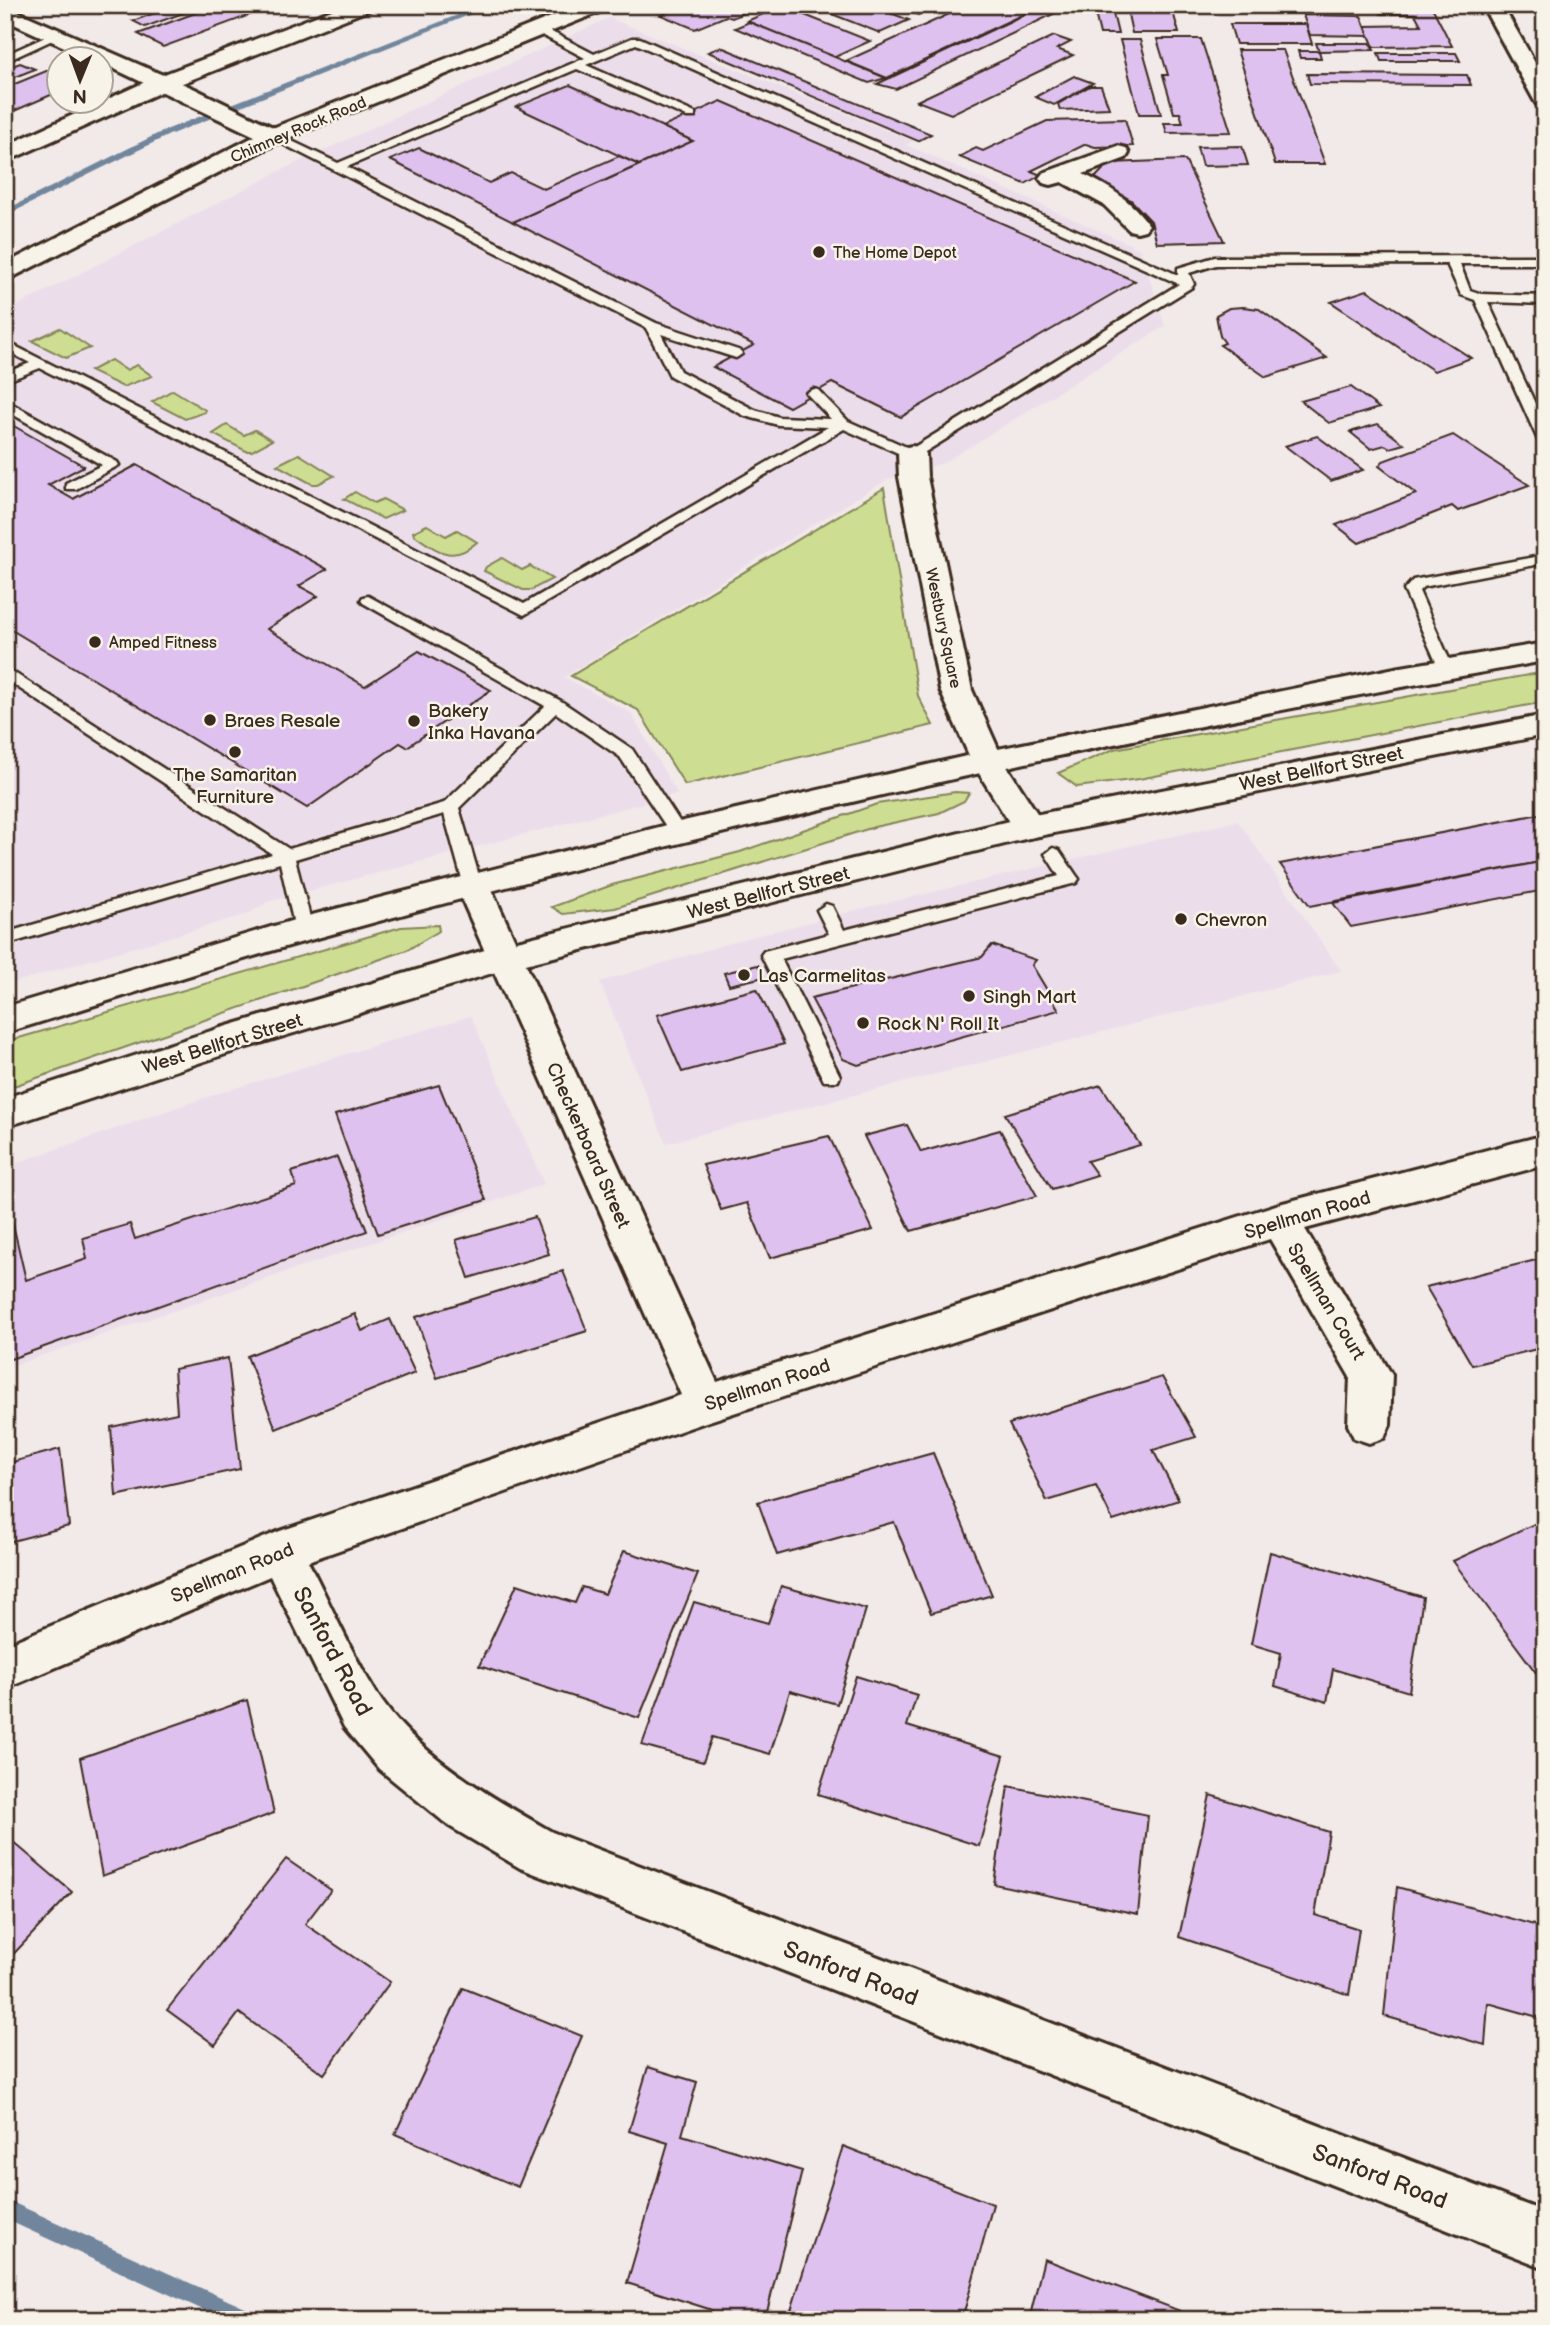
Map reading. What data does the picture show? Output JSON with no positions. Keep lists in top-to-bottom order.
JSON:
{
  "streets": {
    "street": [
      "Chimney Rock Road",
      "Westbury Square",
      "West Bellfort Street",
      "Checkerboard Street",
      "Spellman Road",
      "Spellman Court",
      "Sanford Road"
    ]
  },
  "crossings": [
    ["Westbury Square", "West Bellfort Street"],
    ["West Bellfort Street", "Checkerboard Street"],
    ["Checkerboard Street", "Spellman Road"],
    ["Spellman Road", "Spellman Court"],
    ["Spellman Road", "Sanford Road"]
  ],
  "places": [
    "The Home Depot",
    "Amped Fitness",
    "Braes Resale",
    "Bakery Inka Havana",
    "The Samaritan Furniture",
    "Chevron",
    "Las Carmelitas",
    "Singh Mart",
    "Rock N' Roll It"
  ],
  "north": "bottom"
}
